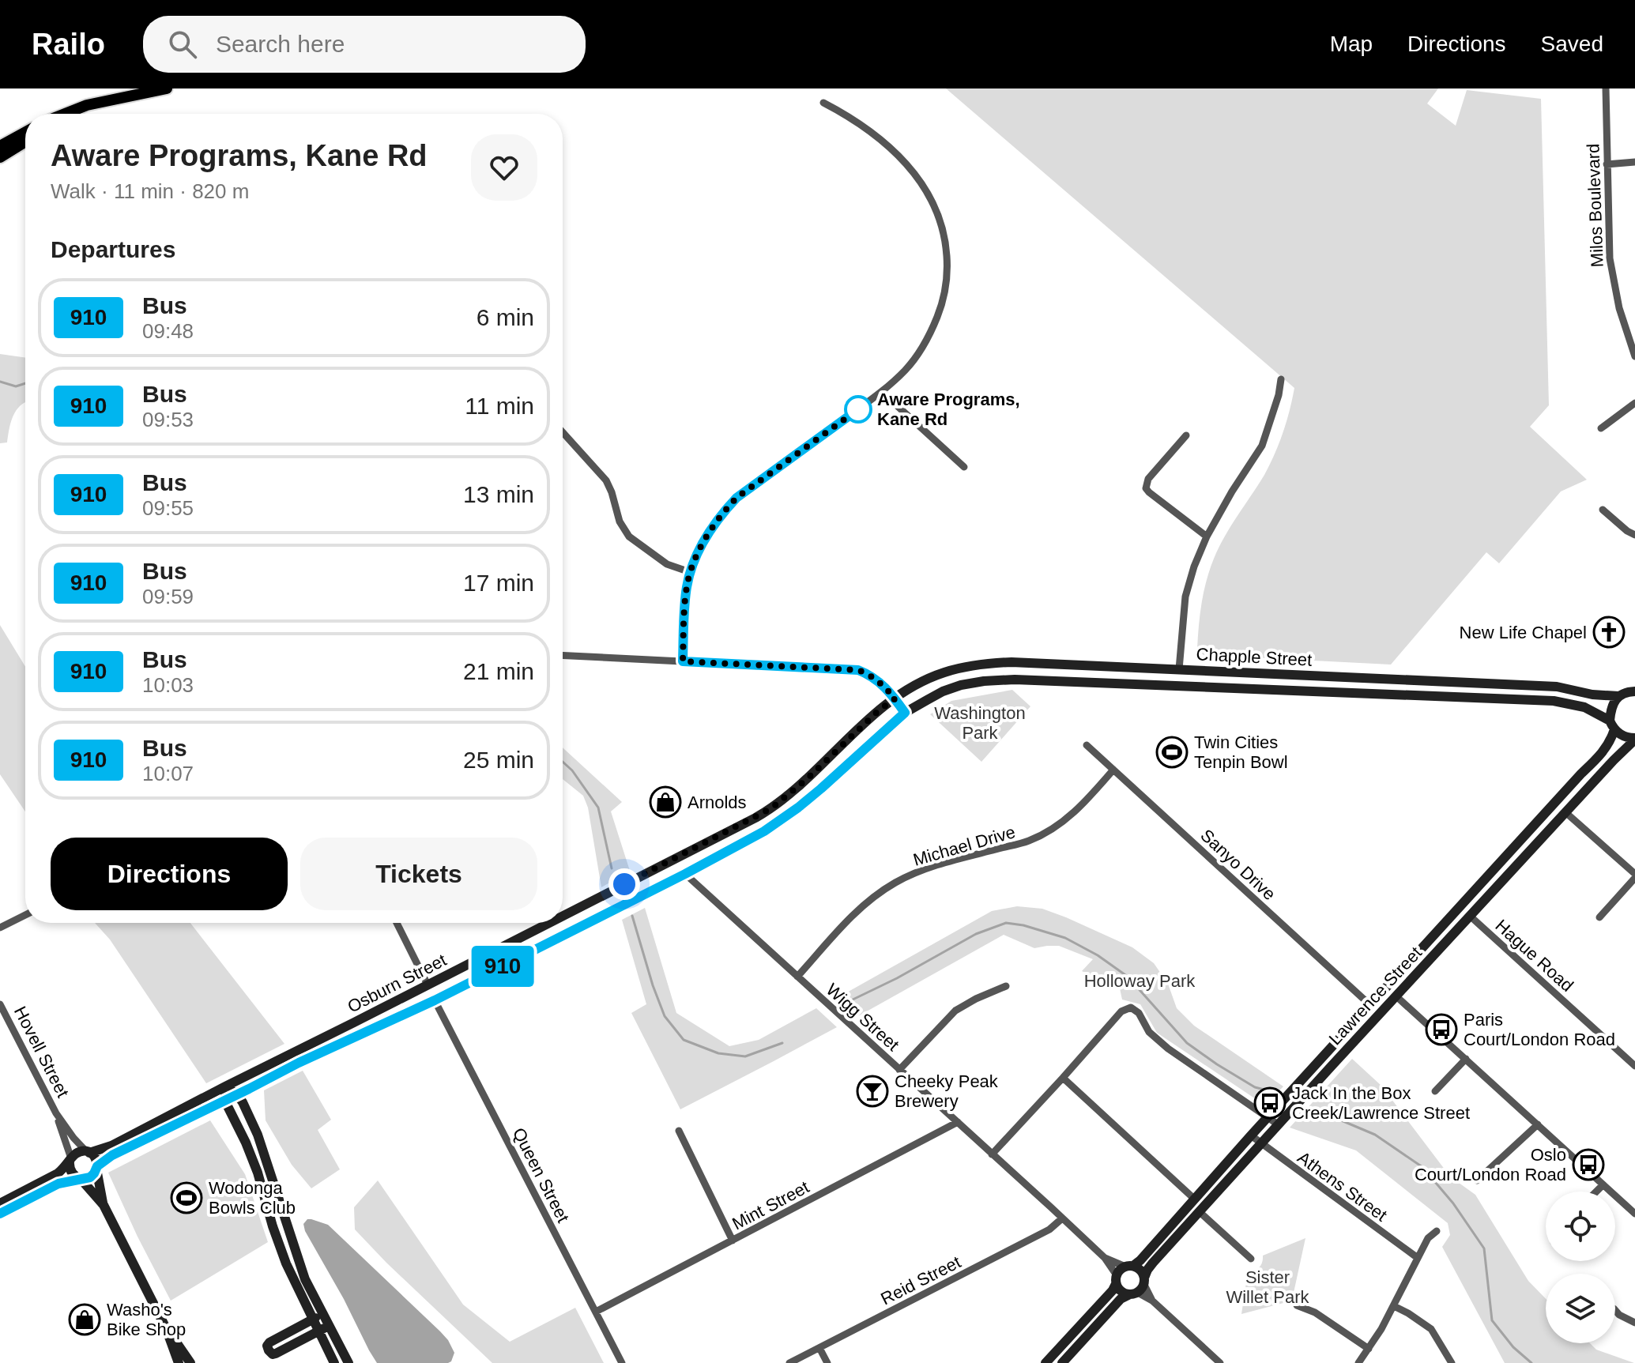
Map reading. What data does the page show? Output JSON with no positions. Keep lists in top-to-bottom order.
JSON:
{
  "streets": {
    "street": [
      "Milos Boulevard",
      "Chapple Street",
      "Michael Drive",
      "Sanyo Drive",
      "Hague Road",
      "Osburn Street",
      "Lawrence Street",
      "Wigg Street",
      "Hovell Street",
      "Queen Street",
      "Athens Street",
      "Mint Street",
      "Reid Street"
    ]
  },
  "crossings": [
    ["Chapple Street", "Osburn Street"],
    ["Chapple Street", "Lawrence Street"],
    ["Michael Drive", "Sanyo Drive"],
    ["Michael Drive", "Wigg Street"],
    ["Sanyo Drive", "Lawrence Street"],
    ["Hague Road", "Lawrence Street"],
    ["Osburn Street", "Wigg Street"],
    ["Osburn Street", "Hovell Street"],
    ["Osburn Street", "Queen Street"],
    ["Lawrence Street", "Wigg Street"],
    ["Lawrence Street", "Athens Street"],
    ["Wigg Street", "Mint Street"],
    ["Wigg Street", "Reid Street"],
    ["Queen Street", "Mint Street"]
  ],
  "parks": ["Washington Park", "Holloway Park", "Sister Willet Park"],
  "places": {
    "other": ["Aware Programs, Kane Rd"],
    "church": ["New Life Chapel"],
    "sports": ["Twin Cities Tenpin Bowl", "Wodonga Bowls Club"],
    "shop": ["Arnolds", "Washo's Bike Shop"],
    "bus stop": ["Paris Court/London Road", "Jack In the Box Creek/Lawrence Street", "Oslo Court/London Road"],
    "bar": ["Cheeky Peak Brewery"]
  },
  "lines": ["bus line 910"],
  "page": {
    "header": "Railo",
    "search": "Search here",
    "nav": ["Map", "Directions", "Saved"],
    "on_map": "910",
    "heading": [
      ["Aware Programs, Kane Rd", "Walk · 11 min · 820 m"],
      "Departures"
    ],
    "list": [
      {
        "mark": "910",
        "name": "Bus",
        "note": "09:48",
        "value": "6 min"
      },
      {
        "mark": "910",
        "name": "Bus",
        "note": "09:53",
        "value": "11 min"
      },
      {
        "mark": "910",
        "name": "Bus",
        "note": "09:55",
        "value": "13 min"
      },
      {
        "mark": "910",
        "name": "Bus",
        "note": "09:59",
        "value": "17 min"
      },
      {
        "mark": "910",
        "name": "Bus",
        "note": "10:03",
        "value": "21 min"
      },
      {
        "mark": "910",
        "name": "Bus",
        "note": "10:07",
        "value": "25 min"
      }
    ],
    "buttons": ["Directions", "Tickets"]
  }
}
